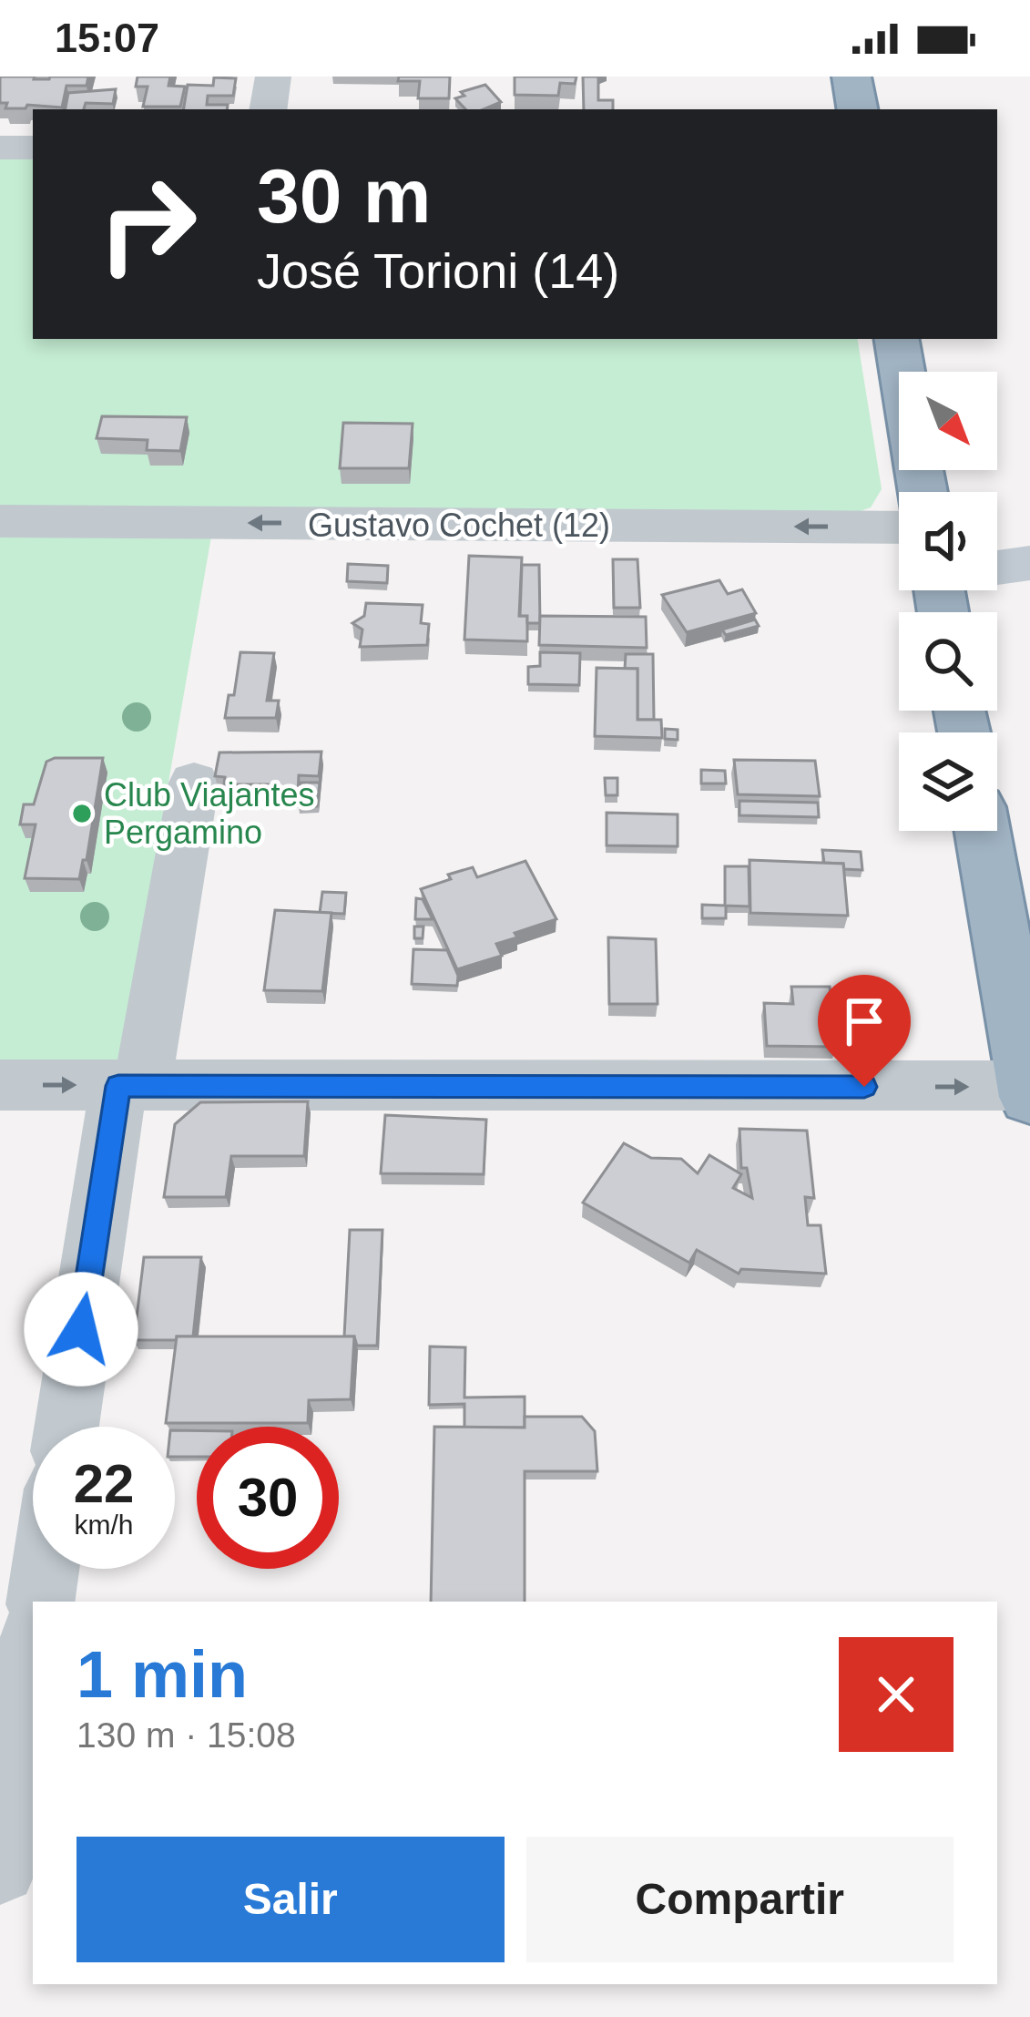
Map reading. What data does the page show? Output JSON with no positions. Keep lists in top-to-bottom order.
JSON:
{
  "streets": {
    "street": ["Gustavo Cochet (12)"]
  },
  "one_way": ["Gustavo Cochet (12)"],
  "places": ["Club Viajantes Pergamino"],
  "north": "bottom right",
  "page": {
    "status": "15:07",
    "turn": ["30 m", "José Torioni (14)"],
    "speed": "22 km/h",
    "limit": "30",
    "heading": ["1 min", "130 m · 15:08"],
    "buttons": ["Salir", "Compartir"]
  }
}
